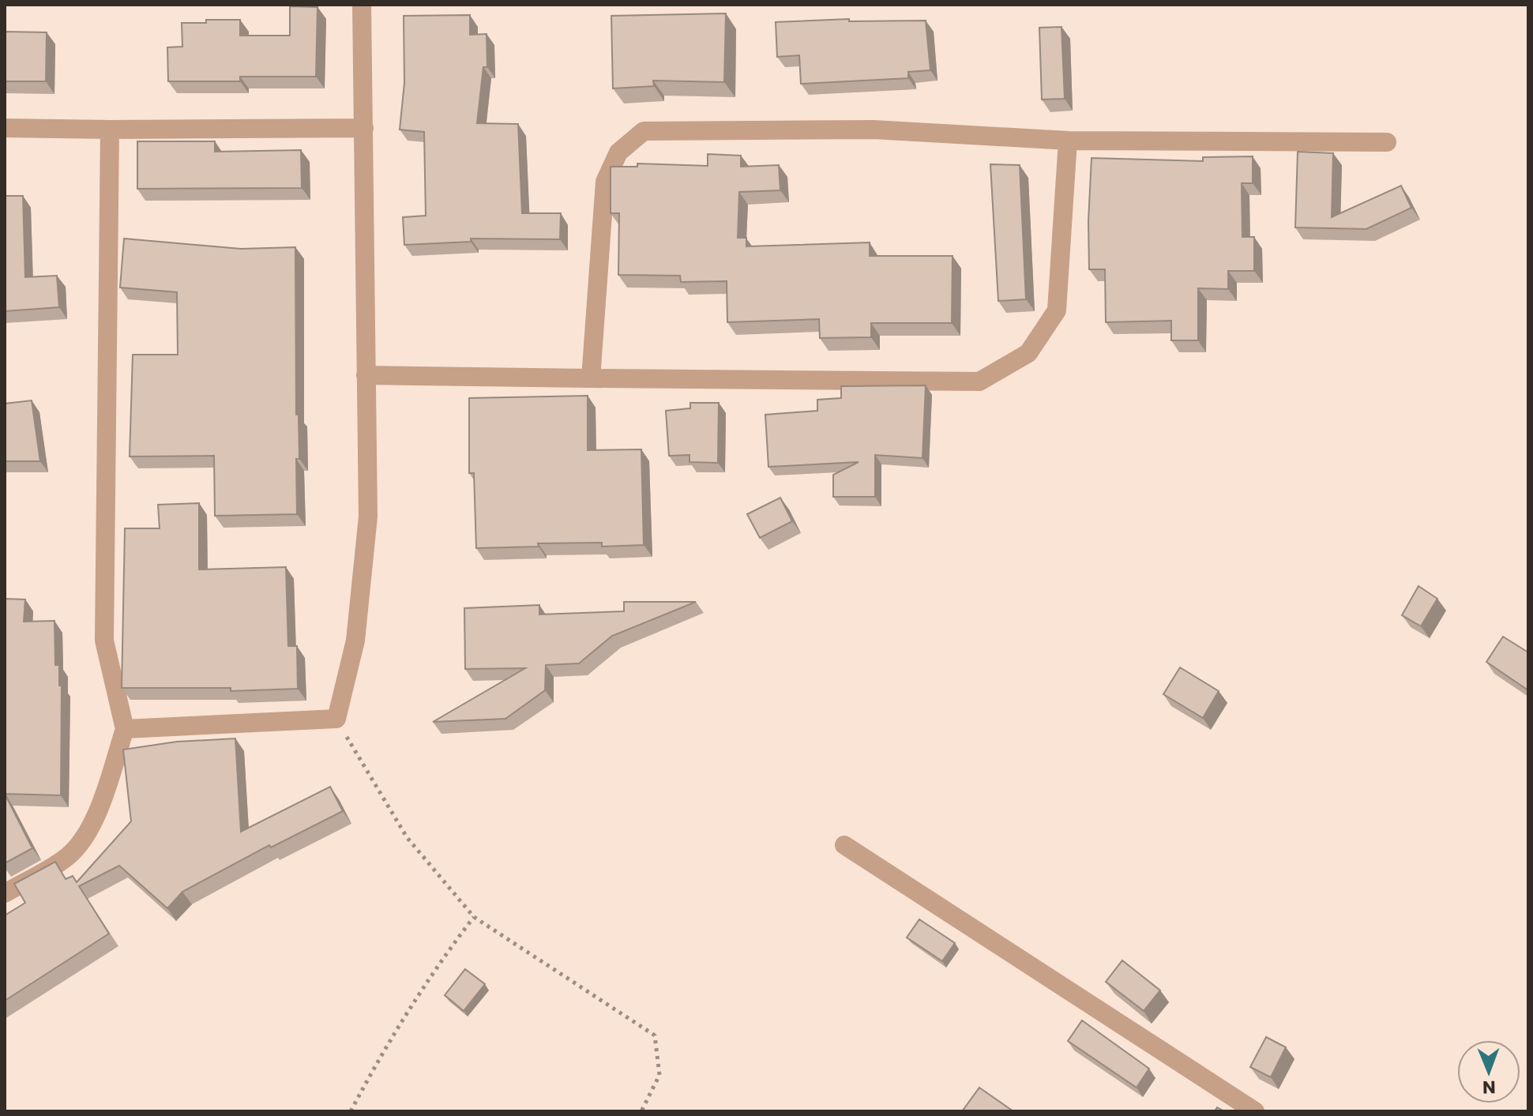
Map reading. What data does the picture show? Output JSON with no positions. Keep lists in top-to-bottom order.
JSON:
{
  "north": "bottom"
}
